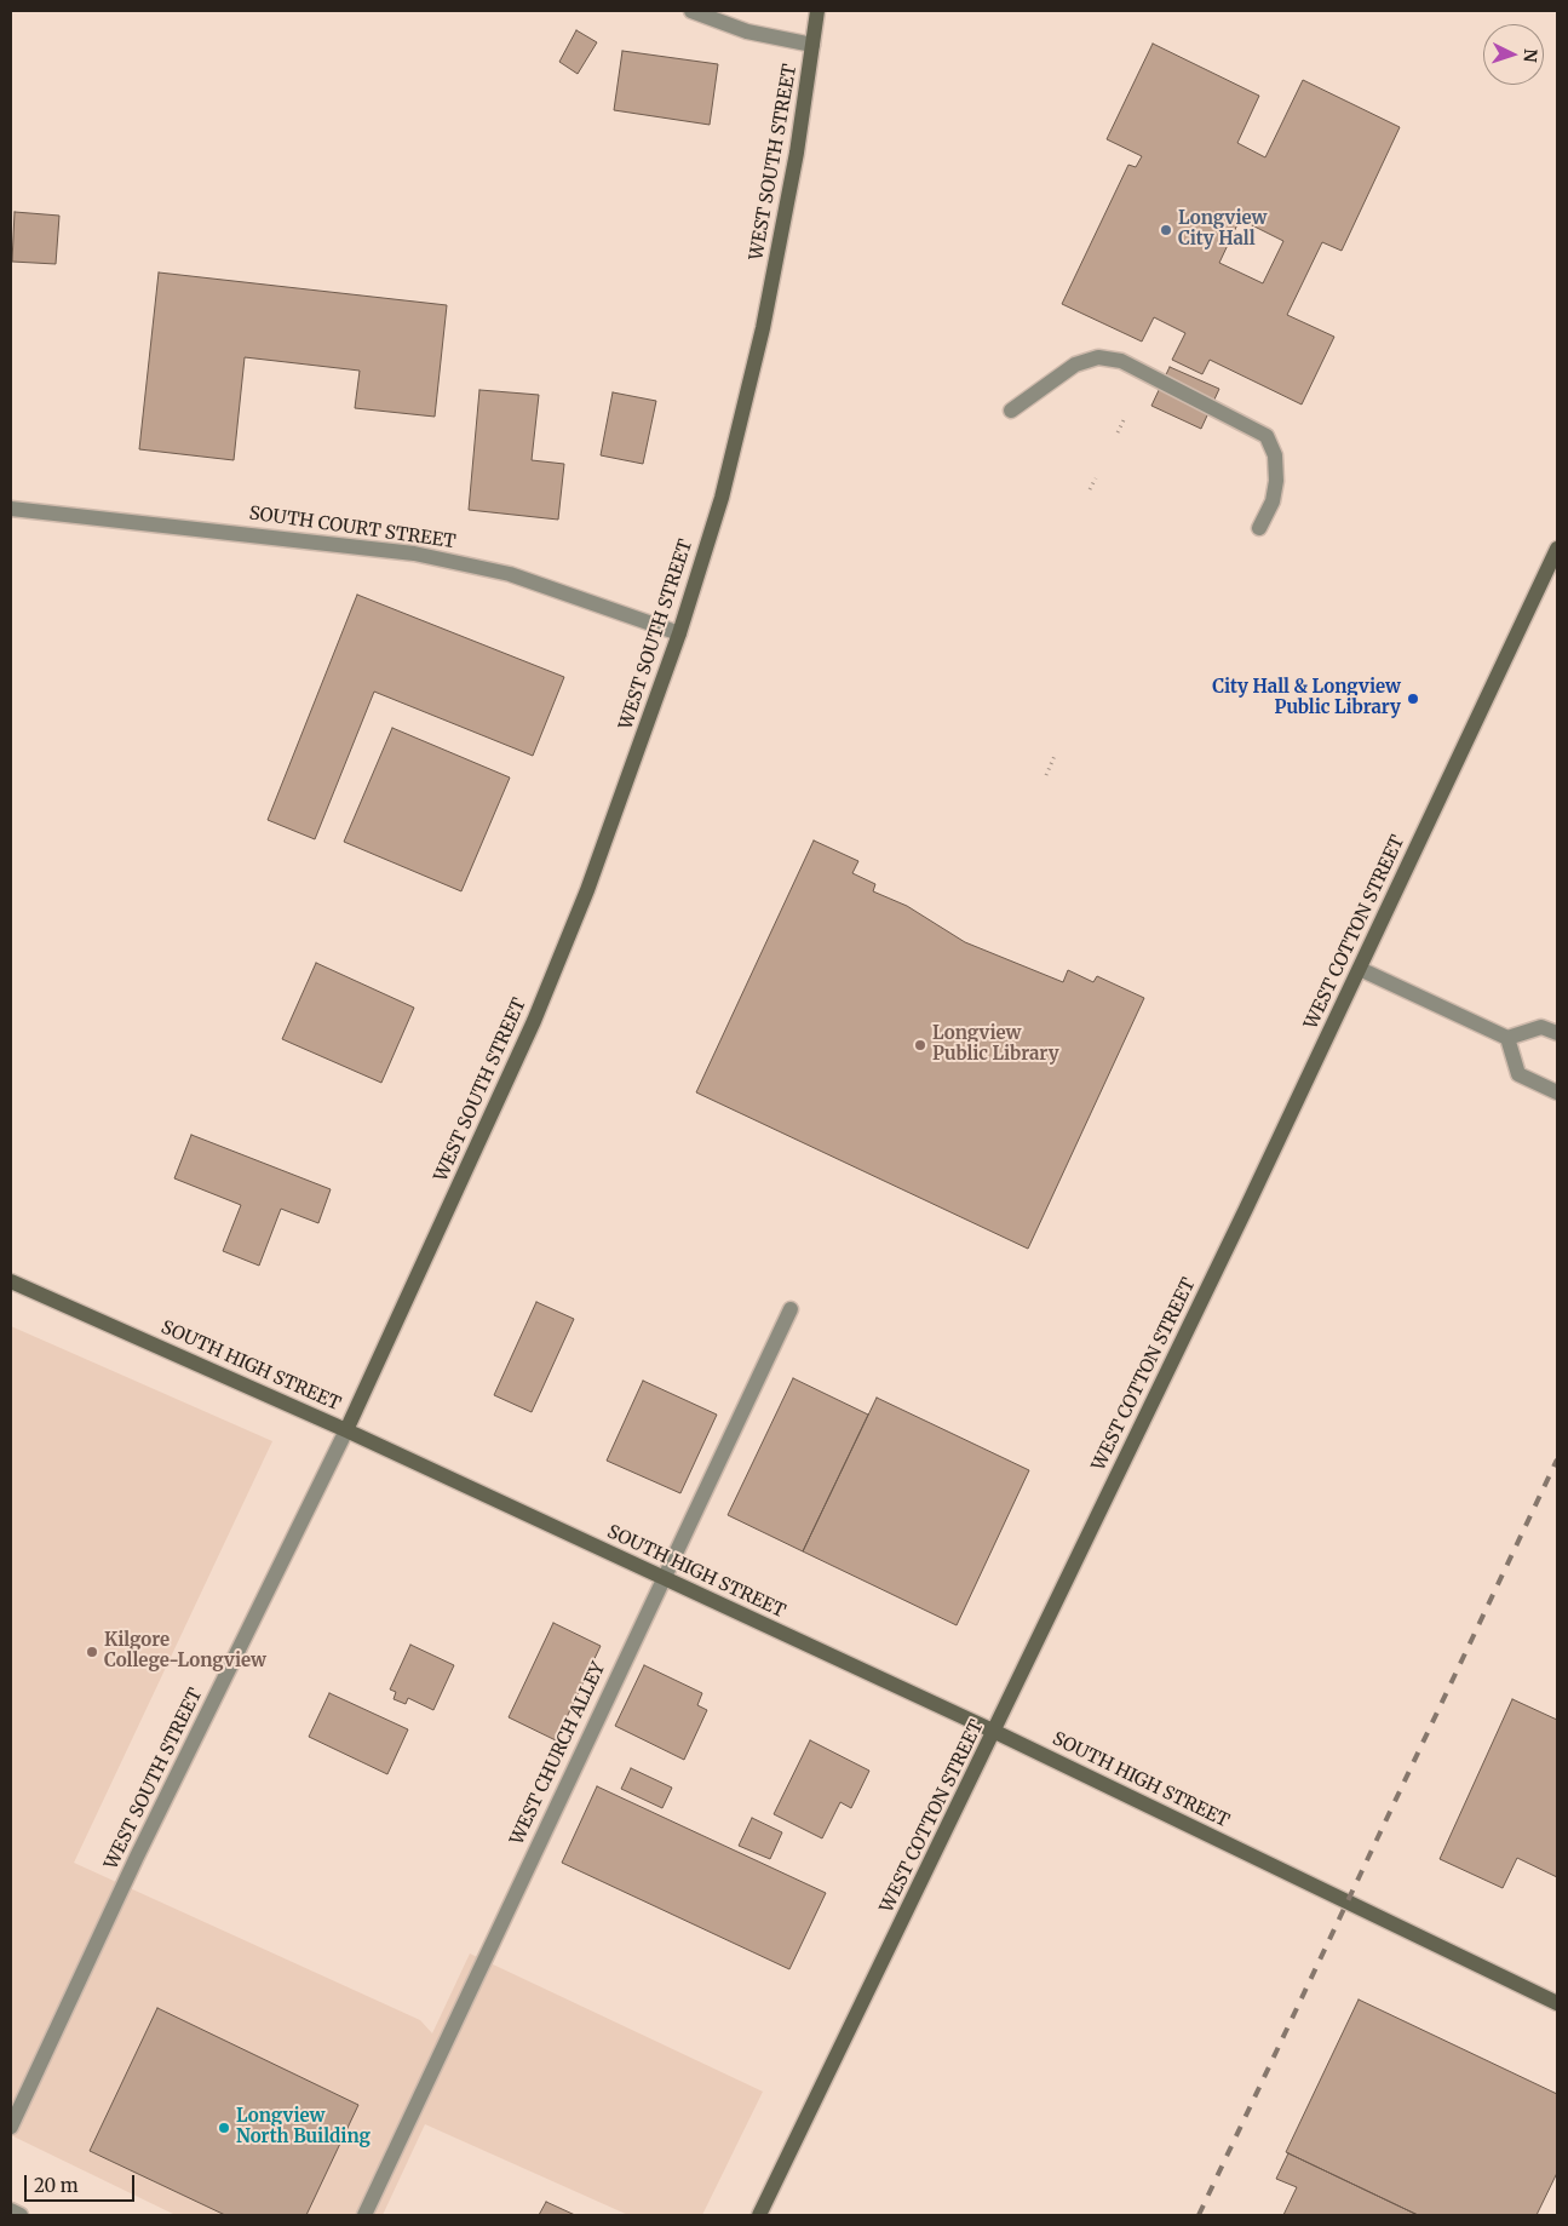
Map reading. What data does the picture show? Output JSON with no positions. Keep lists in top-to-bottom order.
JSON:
{
  "streets": {
    "main road": ["WEST SOUTH STREET", "WEST COTTON STREET", "SOUTH HIGH STREET"],
    "street": ["SOUTH COURT STREET", "WEST CHURCH ALLEY"]
  },
  "crossings": [
    ["WEST SOUTH STREET", "SOUTH COURT STREET"],
    ["WEST SOUTH STREET", "SOUTH HIGH STREET"],
    ["WEST COTTON STREET", "SOUTH HIGH STREET"],
    ["SOUTH HIGH STREET", "WEST CHURCH ALLEY"]
  ],
  "places": [
    "Longview City Hall",
    "City Hall & Longview Public Library",
    "Longview Public Library",
    "Kilgore College-Longview",
    "Longview North Building"
  ],
  "scale_bar": "20 m",
  "north": "right"
}
